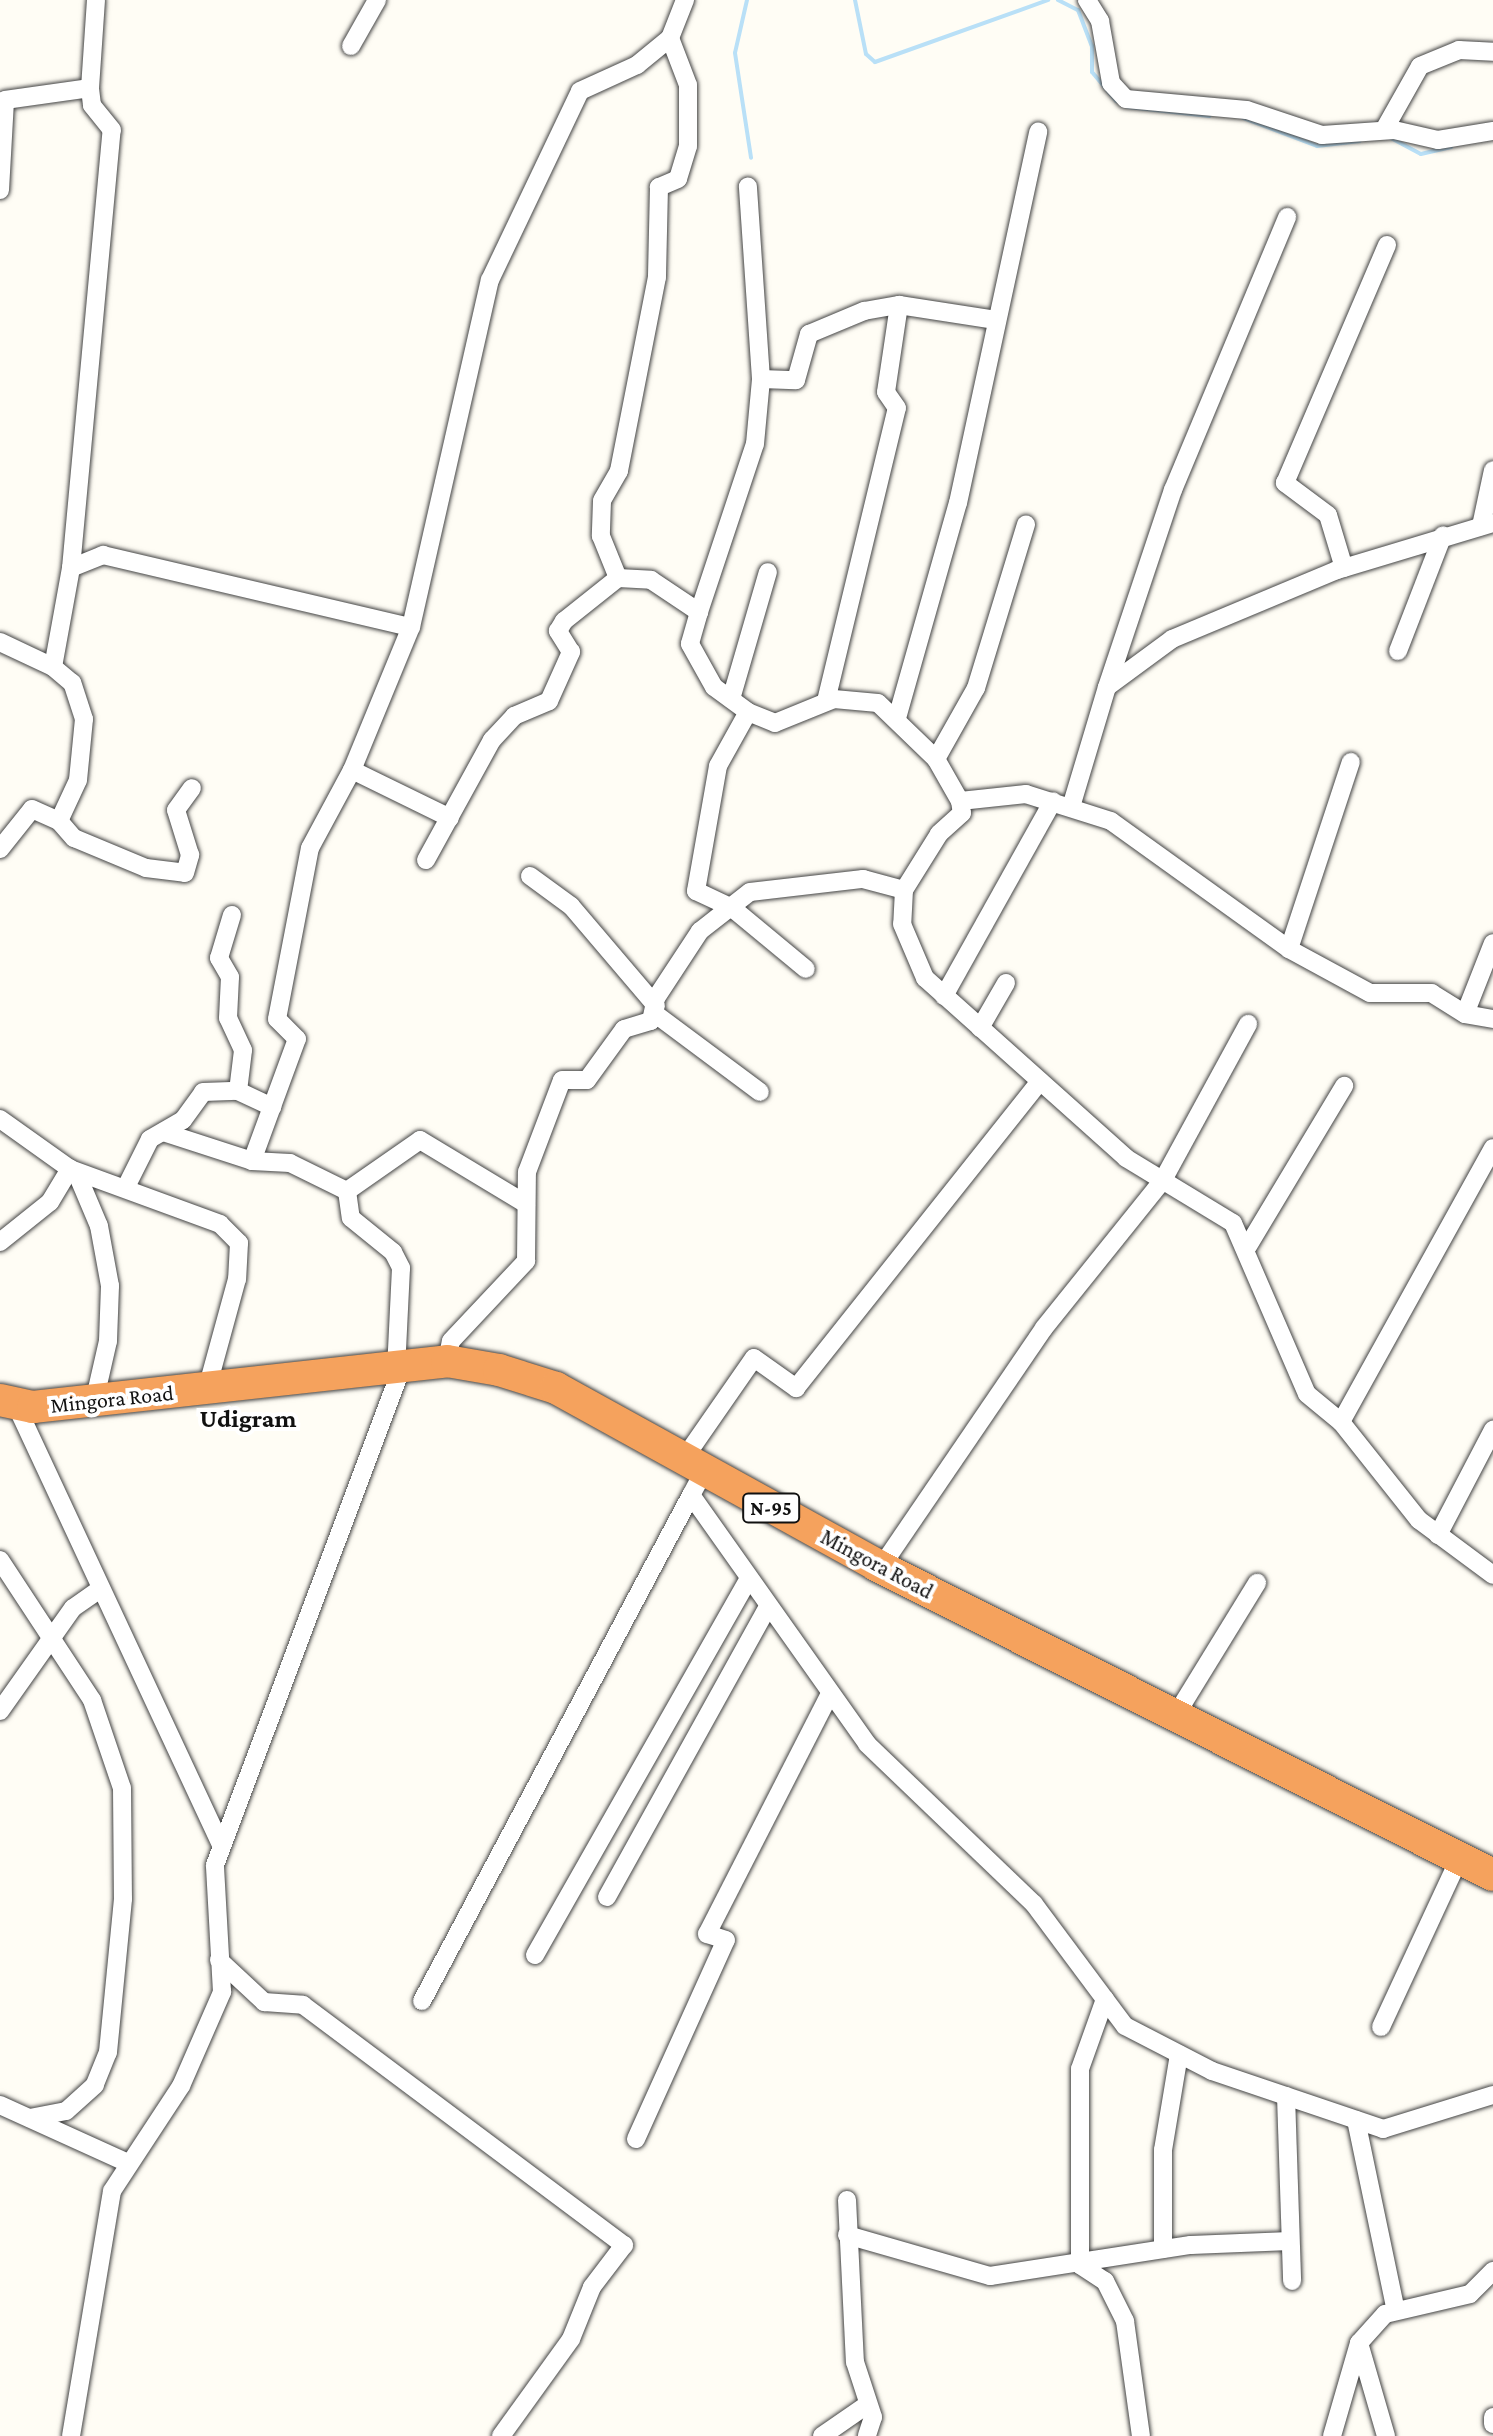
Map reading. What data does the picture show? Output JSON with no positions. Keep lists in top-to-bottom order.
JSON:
{
  "streets": {
    "highway": ["Mingora Road", "N-95"]
  },
  "districts": ["Udigram"]
}
